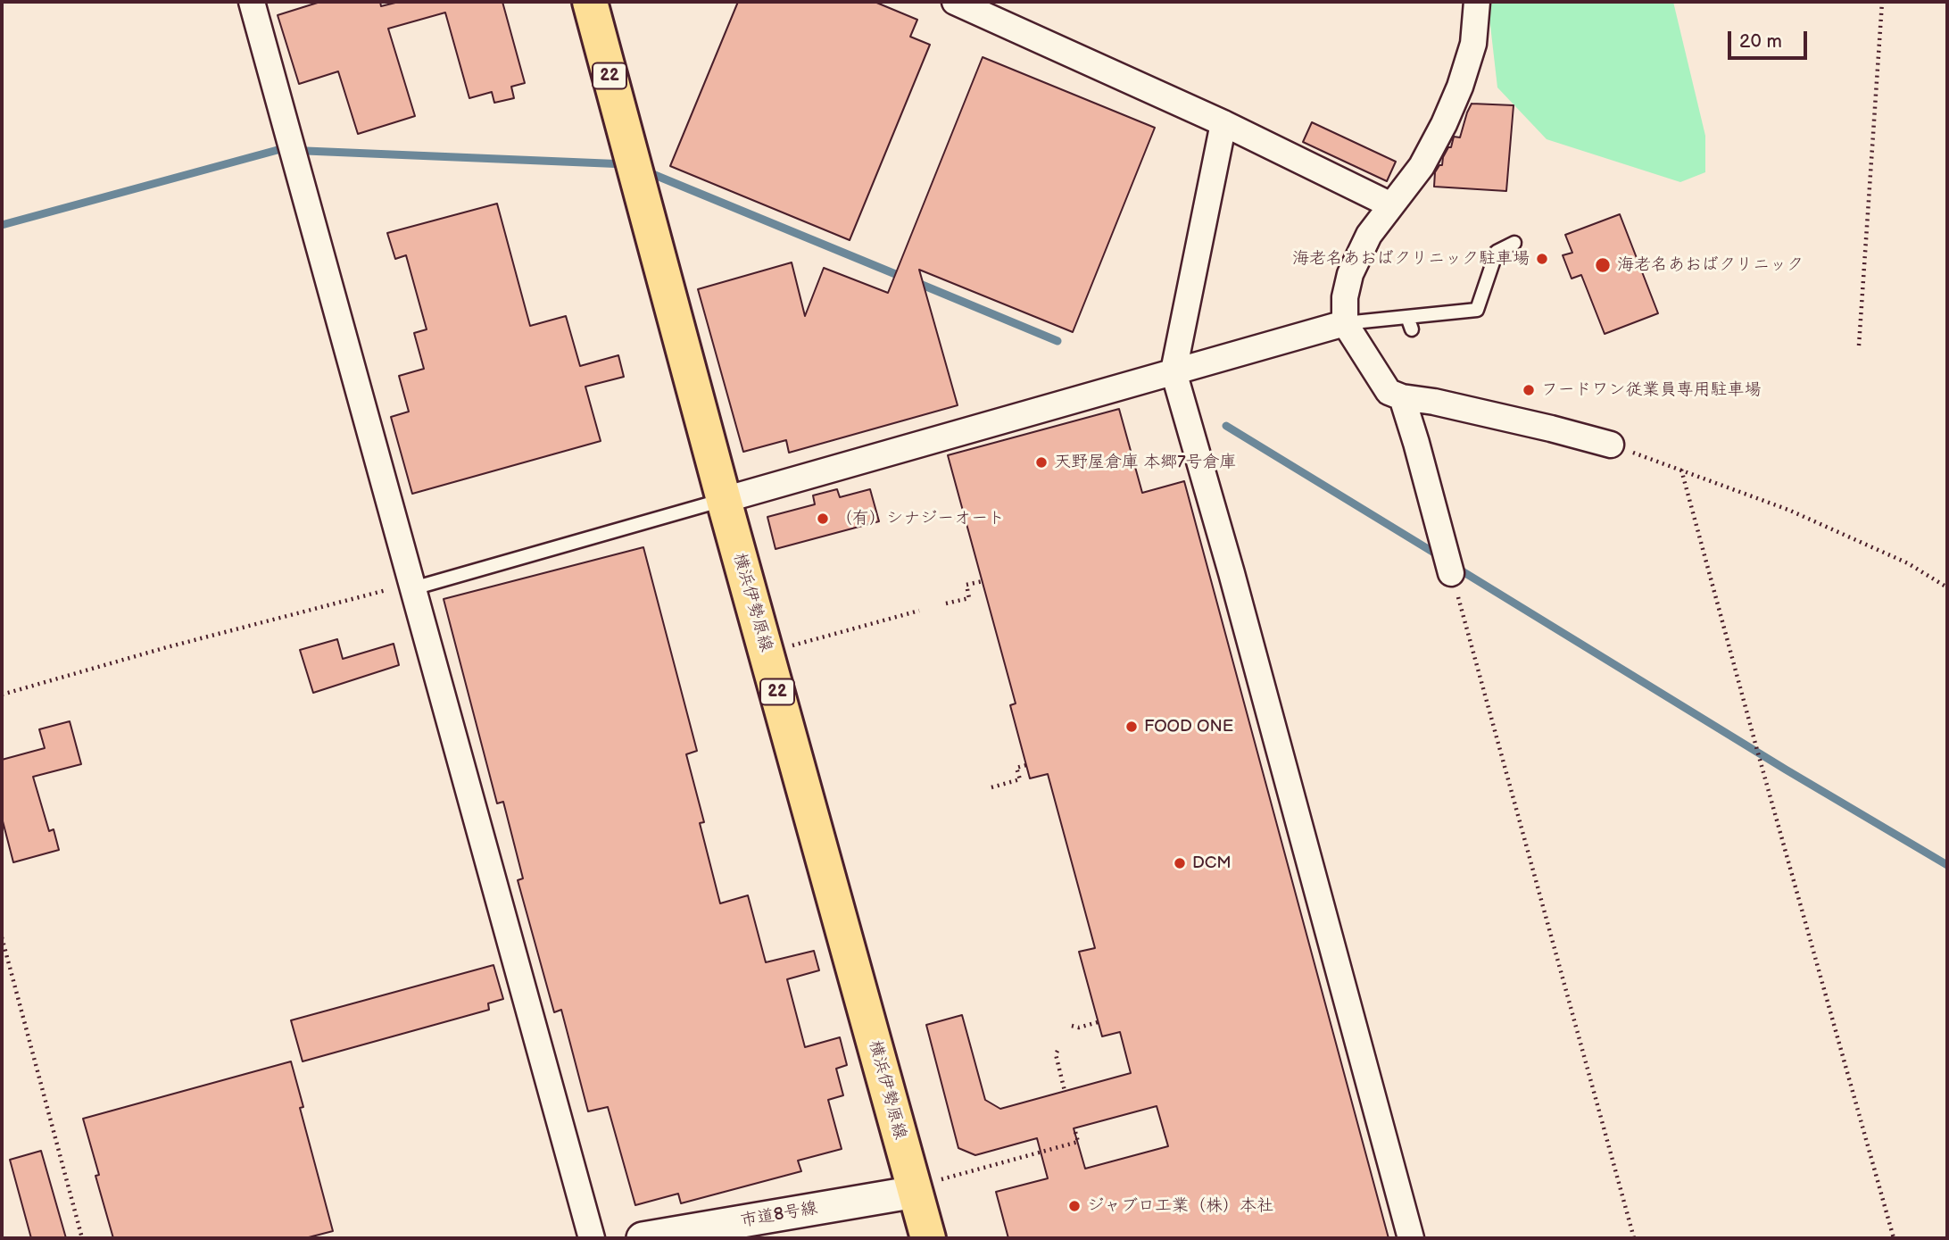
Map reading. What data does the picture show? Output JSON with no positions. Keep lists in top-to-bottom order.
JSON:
{
  "streets": {
    "main road": ["22", "横浜伊勢原線"],
    "street": ["市道8号線"]
  },
  "crossings": [
    ["横浜伊勢原線", "市道8号線"]
  ],
  "places": [
    "海老名あおばクリニック駐車場",
    "海老名あおばクリニック",
    "フードワン従業員専用駐車場",
    "天野屋倉庫 本郷7号倉庫",
    "（有）シナジーオート",
    "FOOD ONE",
    "DCM",
    "ジャブロ工業（株）本社"
  ],
  "scale_bar": "20 m"
}
